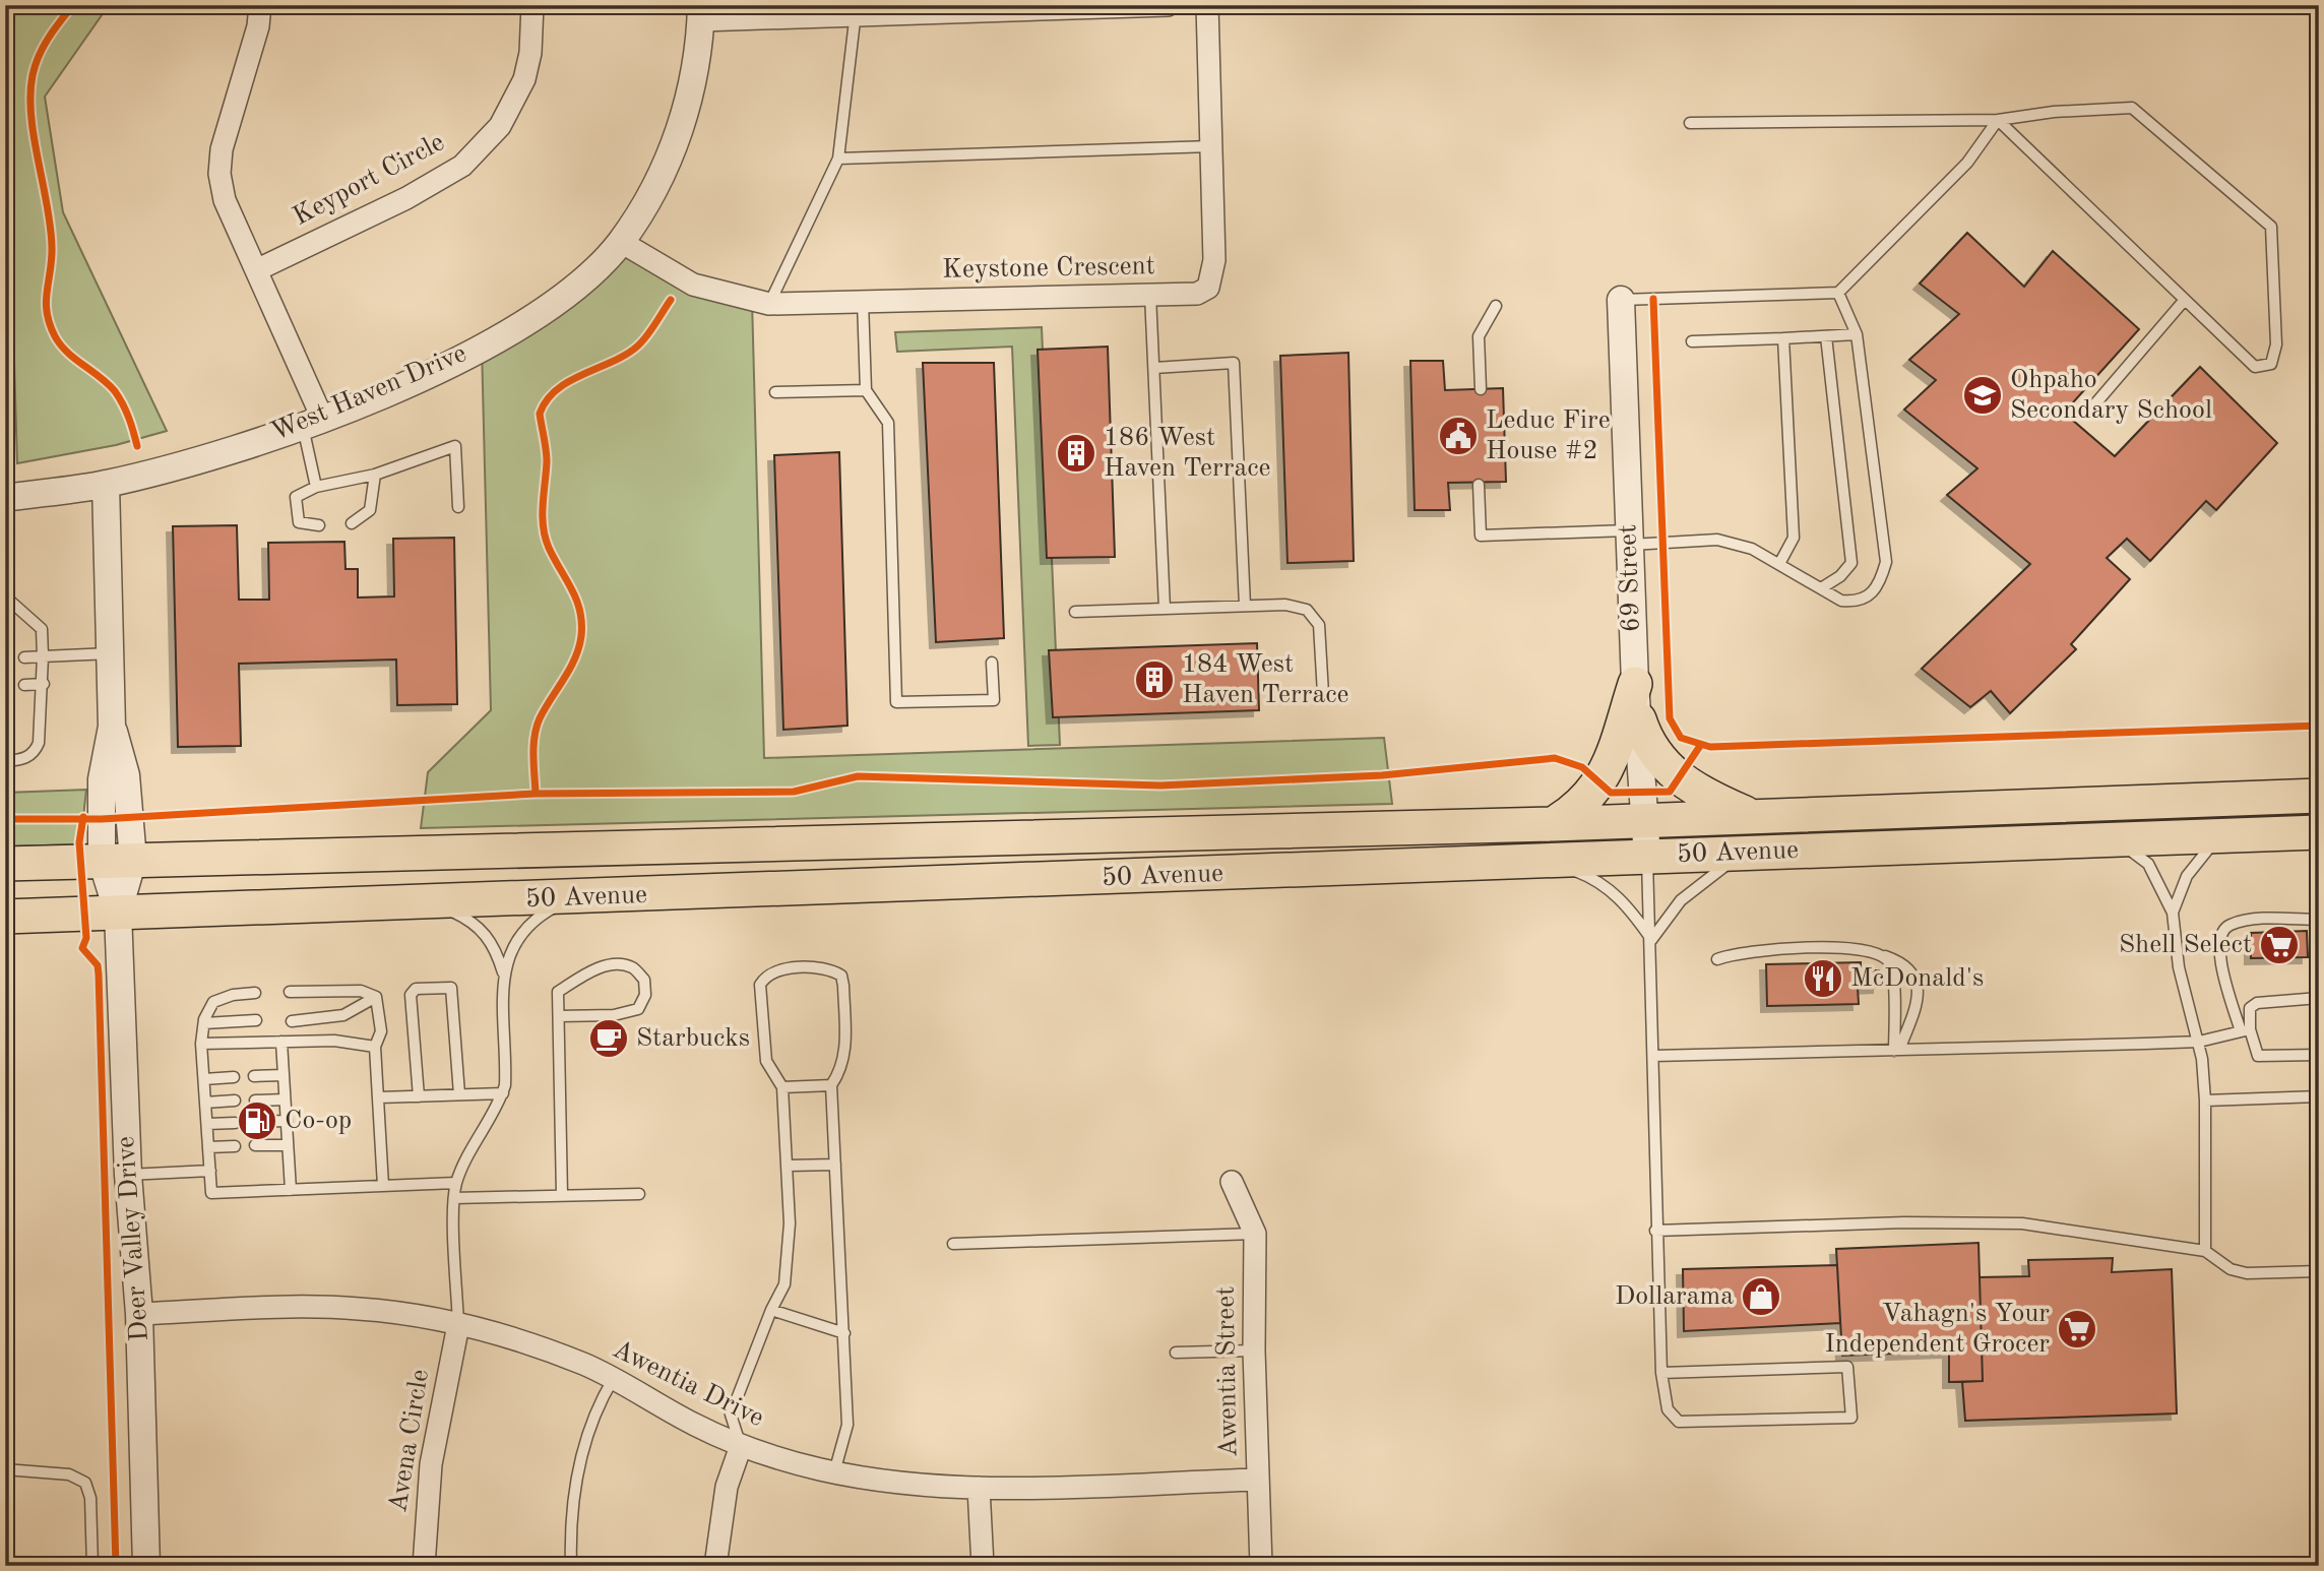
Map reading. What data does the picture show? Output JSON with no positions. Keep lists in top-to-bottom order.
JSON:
{
  "streets": {
    "main road": ["50 Avenue"],
    "street": [
      "Keyport Circle",
      "Keystone Crescent",
      "West Haven Drive",
      "69 Street",
      "Deer Valley Drive",
      "Awentia Street",
      "Awentia Drive",
      "Avena Circle"
    ]
  },
  "crossings": [
    ["Keystone Crescent", "West Haven Drive"],
    ["West Haven Drive", "Deer Valley Drive"],
    ["69 Street", "50 Avenue"],
    ["50 Avenue", "Deer Valley Drive"],
    ["Deer Valley Drive", "Awentia Drive"],
    ["Awentia Street", "Awentia Drive"],
    ["Awentia Drive", "Avena Circle"]
  ],
  "places": {
    "school or university": ["Ohpaho Secondary School"],
    "public building": ["Leduc Fire House #2"],
    "building": ["186 West Haven Terrace", "184 West Haven Terrace"],
    "supermarket": ["Shell Select", "Vahagn's Your Independent Grocer"],
    "restaurant": ["McDonald's"],
    "cafe": ["Starbucks"],
    "fuel station": ["Co-op"],
    "shop": ["Dollarama"]
  }
}
